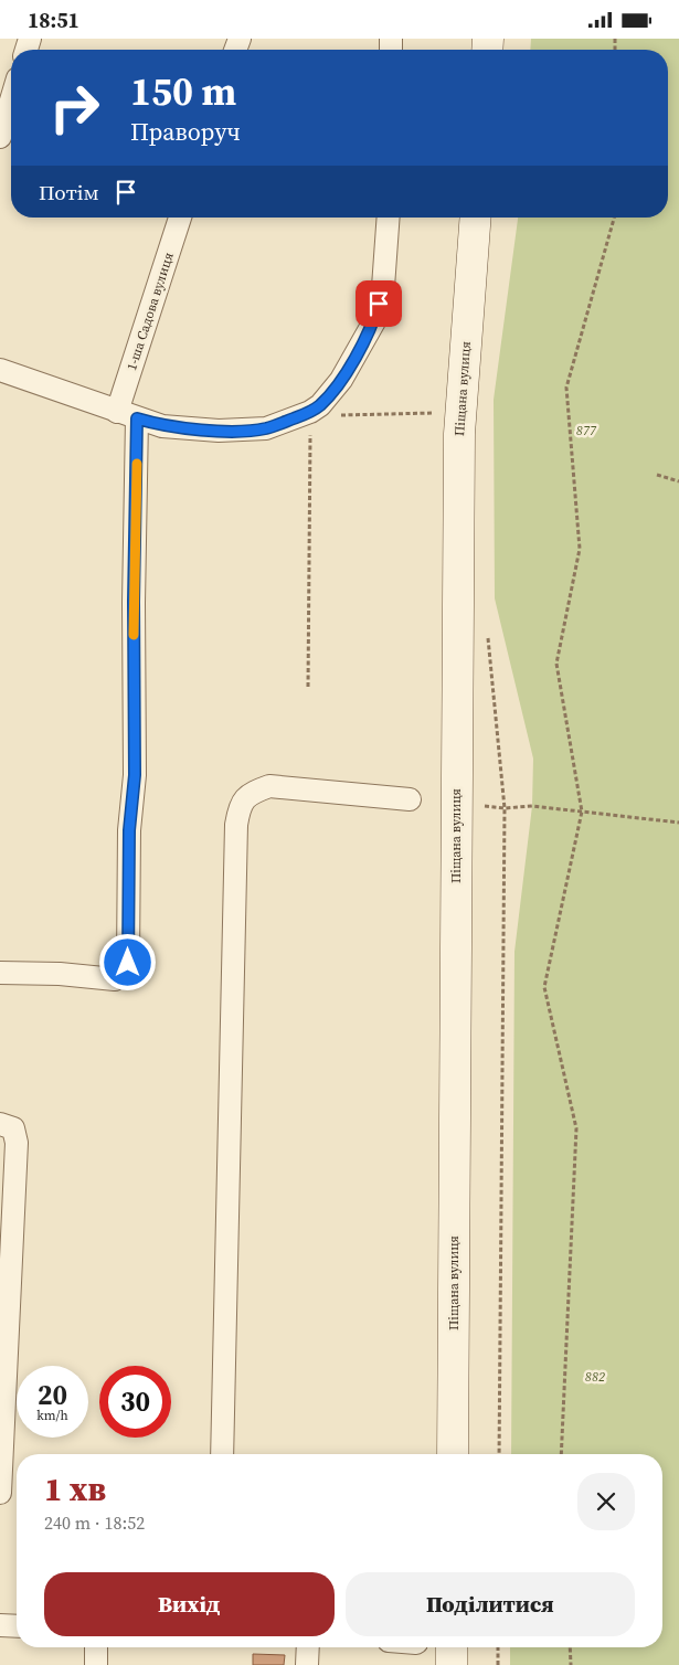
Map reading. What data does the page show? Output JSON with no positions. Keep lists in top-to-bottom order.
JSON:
{
  "streets": {
    "street": ["1-ша Садова вулиця", "Піщана вулиця"]
  },
  "parks": ["877", "882"],
  "page": {
    "status": "18:51",
    "turn": ["150 m", "Праворуч"],
    "then": "Потім",
    "speed": "20 km/h",
    "limit": "30",
    "heading": ["1 хв", "240 m · 18:52"],
    "buttons": ["Вихід", "Поділитися"]
  }
}
